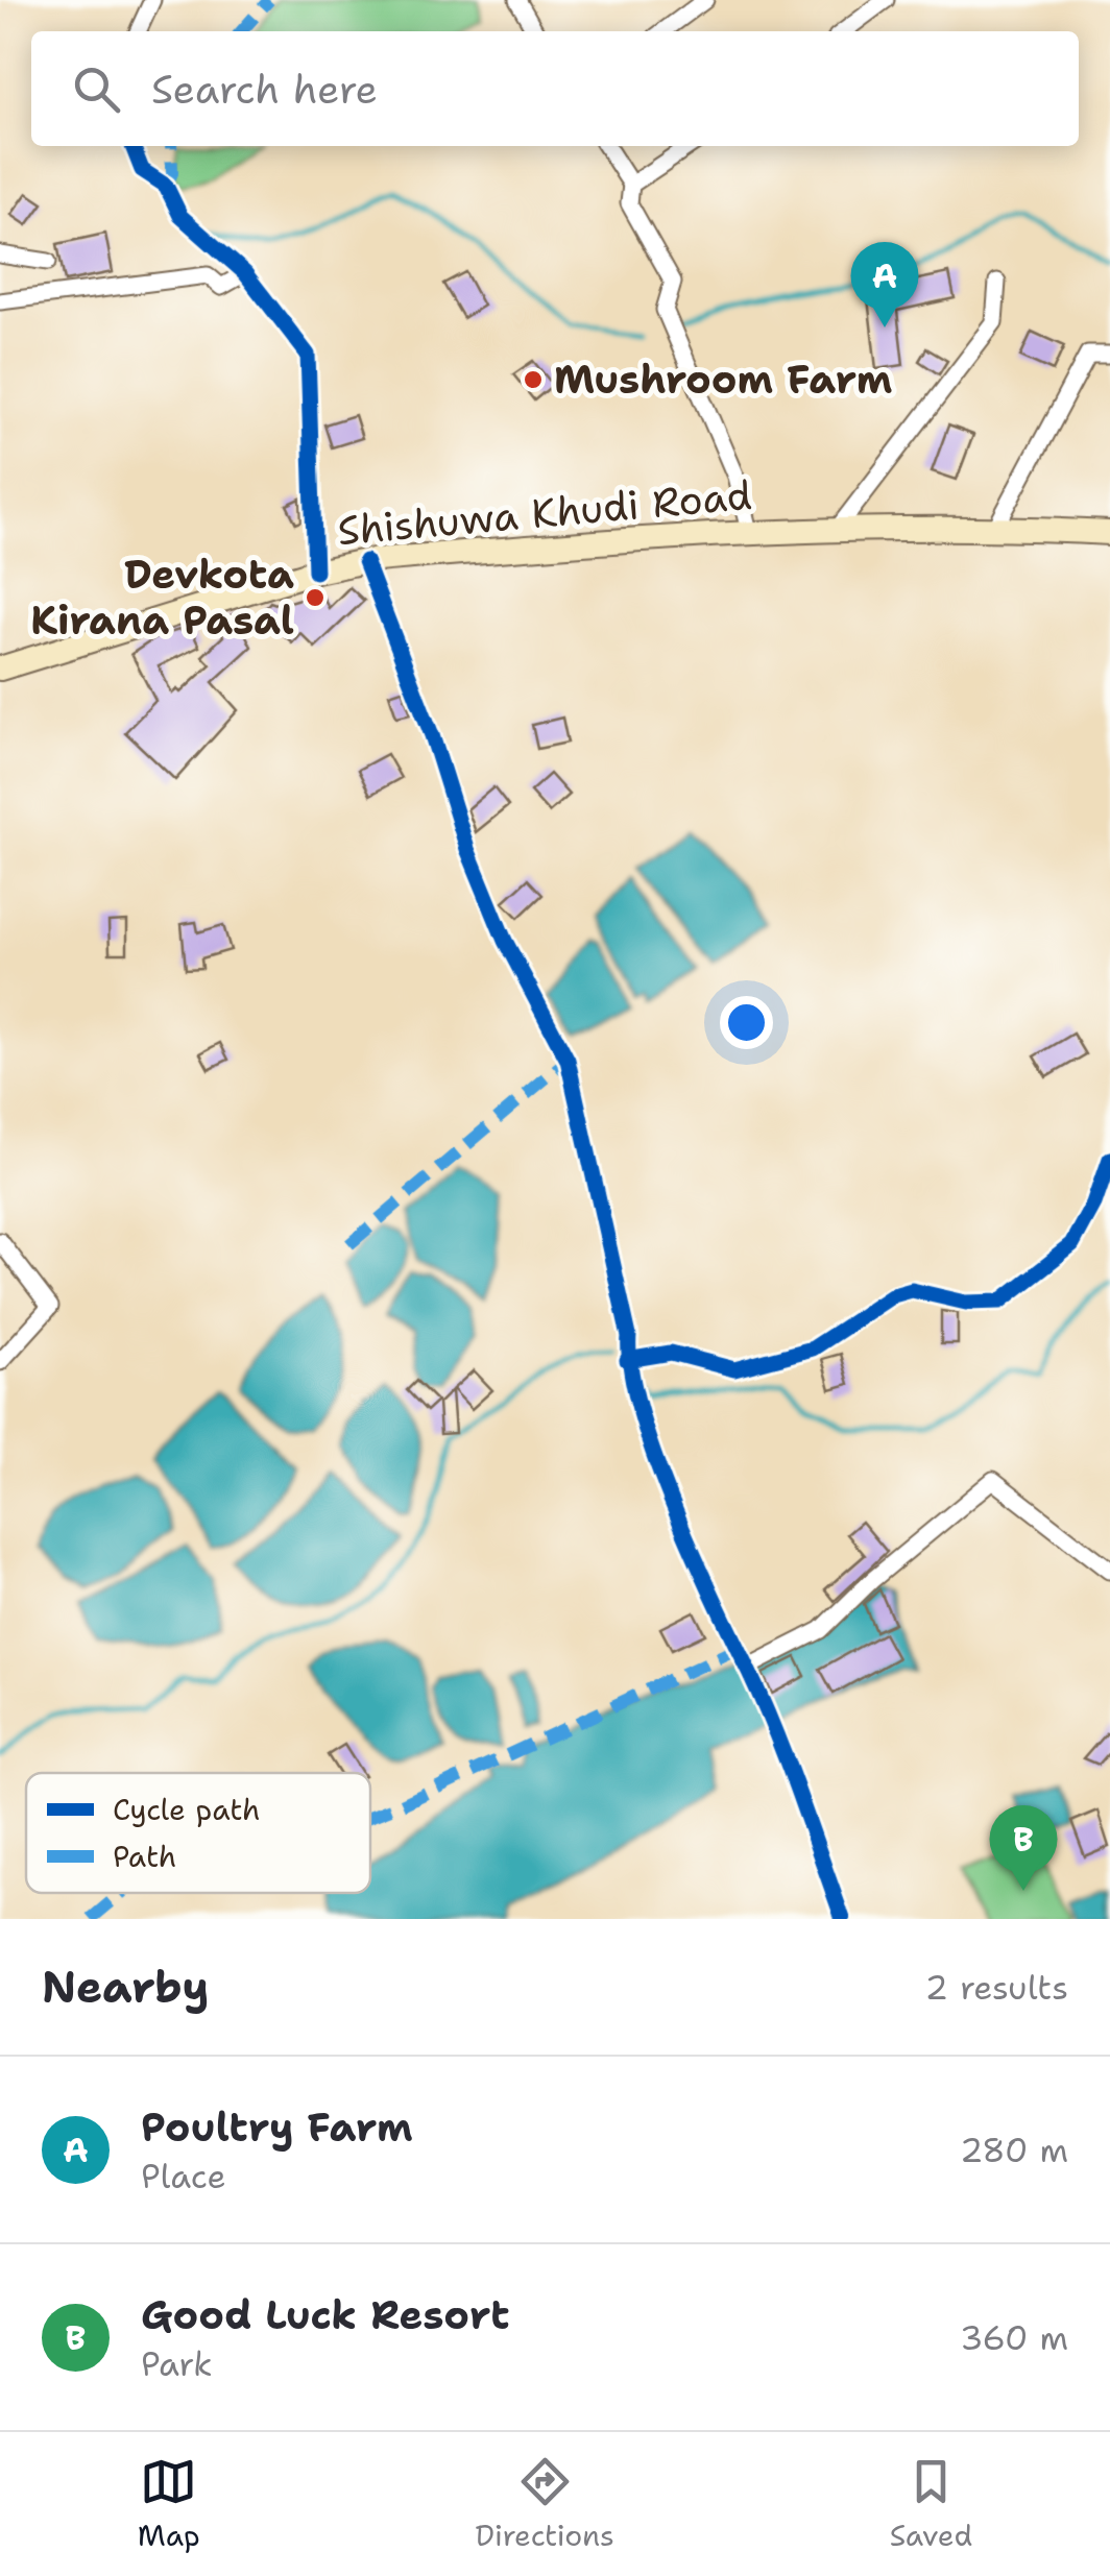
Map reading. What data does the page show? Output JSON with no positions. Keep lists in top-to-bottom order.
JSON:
{
  "streets": {
    "main road": ["Shishuwa Khudi Road"]
  },
  "places": ["Mushroom Farm", "Devkota Kirana Pasal"],
  "legend": ["Cycle path", "Path"],
  "page": {
    "search": "Search here",
    "pins": ["A", "B"],
    "heading": ["Nearby", "2 results"],
    "list": [
      {
        "mark": "A",
        "name": "Poultry Farm",
        "note": "Place",
        "value": "280 m"
      },
      {
        "mark": "B",
        "name": "Good Luck Resort",
        "note": "Park",
        "value": "360 m"
      }
    ],
    "nav": ["Map", "Directions", "Saved"]
  }
}
